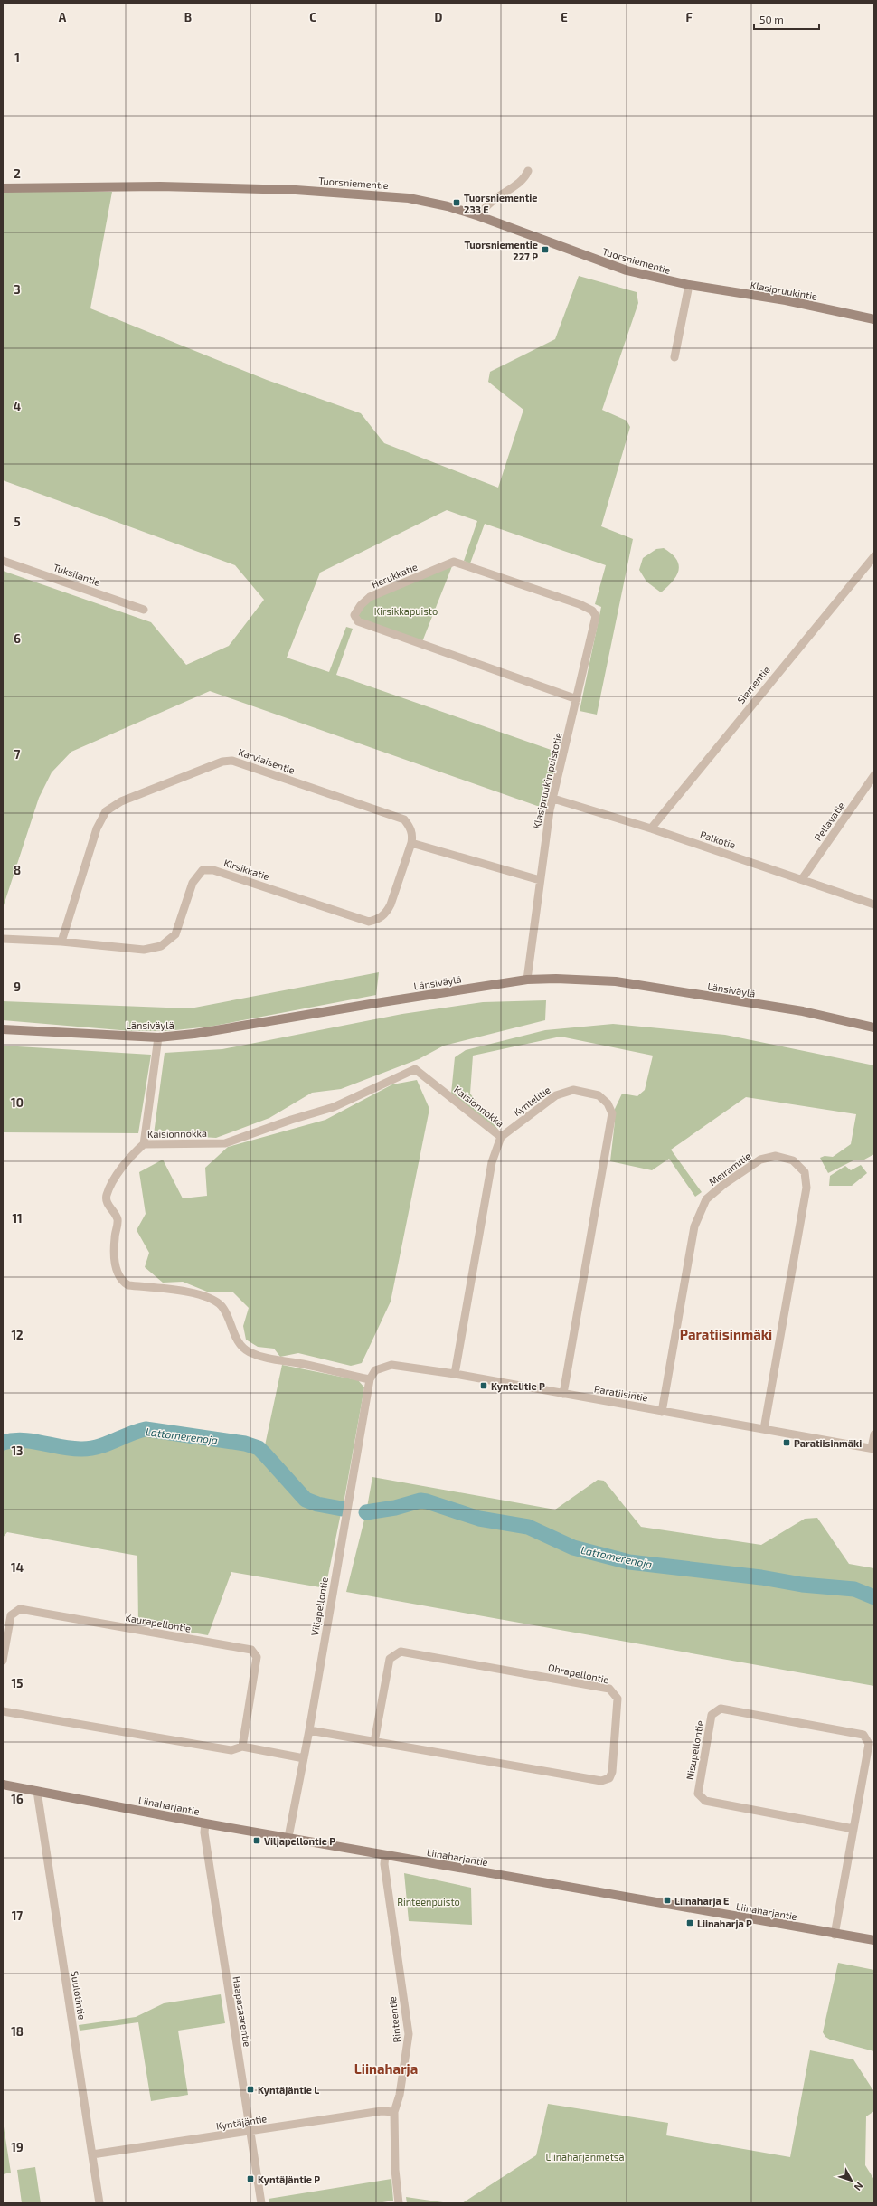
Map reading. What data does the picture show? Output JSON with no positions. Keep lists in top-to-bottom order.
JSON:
{
  "streets": {
    "main road": [
      "Tuorsniementie",
      "Klasipruukintie",
      "Länsiväylä",
      "Liinaharjantie"
    ],
    "street": [
      "Tuksilantie",
      "Herukkatie",
      "Siementie",
      "Karviaisentie",
      "Klasipruukin puistotie",
      "Pellavatie",
      "Palkotie",
      "Kirsikkatie",
      "Kyntelitie",
      "Kaisionnokka",
      "Meiramitie",
      "Paratiisintie",
      "Viljapellontie",
      "Kaurapellontie",
      "Ohrapellontie",
      "Nisupellontie",
      "Suulotintie",
      "Haapasaarentie",
      "Rinteentie",
      "Kyntäjäntie"
    ]
  },
  "crossings": [
    ["Tuorsniementie", "Klasipruukintie"],
    ["Herukkatie", "Klasipruukin puistotie"],
    ["Siementie", "Palkotie"],
    ["Karviaisentie", "Kirsikkatie"],
    ["Klasipruukin puistotie", "Palkotie"],
    ["Klasipruukin puistotie", "Länsiväylä"],
    ["Pellavatie", "Palkotie"],
    ["Kyntelitie", "Kaisionnokka"],
    ["Kyntelitie", "Paratiisintie"],
    ["Kaisionnokka", "Paratiisintie"],
    ["Kaisionnokka", "Viljapellontie"],
    ["Meiramitie", "Paratiisintie"],
    ["Paratiisintie", "Viljapellontie"],
    ["Viljapellontie", "Ohrapellontie"],
    ["Viljapellontie", "Liinaharjantie"],
    ["Nisupellontie", "Liinaharjantie"],
    ["Liinaharjantie", "Suulotintie"],
    ["Liinaharjantie", "Haapasaarentie"],
    ["Liinaharjantie", "Rinteentie"],
    ["Suulotintie", "Kyntäjäntie"],
    ["Haapasaarentie", "Kyntäjäntie"],
    ["Rinteentie", "Kyntäjäntie"]
  ],
  "districts": ["Paratiisinmäki", "Liinaharja"],
  "water": ["Lattomerenoja"],
  "parks": ["Kirsikkapuisto", "Rinteenpuisto", "Liinaharjanmetsä"],
  "places": {
    "transit": [
      "Tuorsniementie 233 E",
      "Tuorsniementie 227 P",
      "Kyntelitie P",
      "Paratiisinmäki",
      "Viljapellontie P",
      "Liinaharja E",
      "Liinaharja P",
      "Kyntäjäntie L",
      "Kyntäjäntie P"
    ]
  },
  "scale_bar": "50 m",
  "north": "bottom right",
  "grid": {
    "columns": [
      "A",
      "B",
      "C",
      "D",
      "E",
      "F"
    ],
    "rows": [
      "1",
      "2",
      "3",
      "4",
      "5",
      "6",
      "7",
      "8",
      "9",
      "10",
      "11",
      "12",
      "13",
      "14",
      "15",
      "16",
      "17",
      "18",
      "19"
    ]
  }
}
